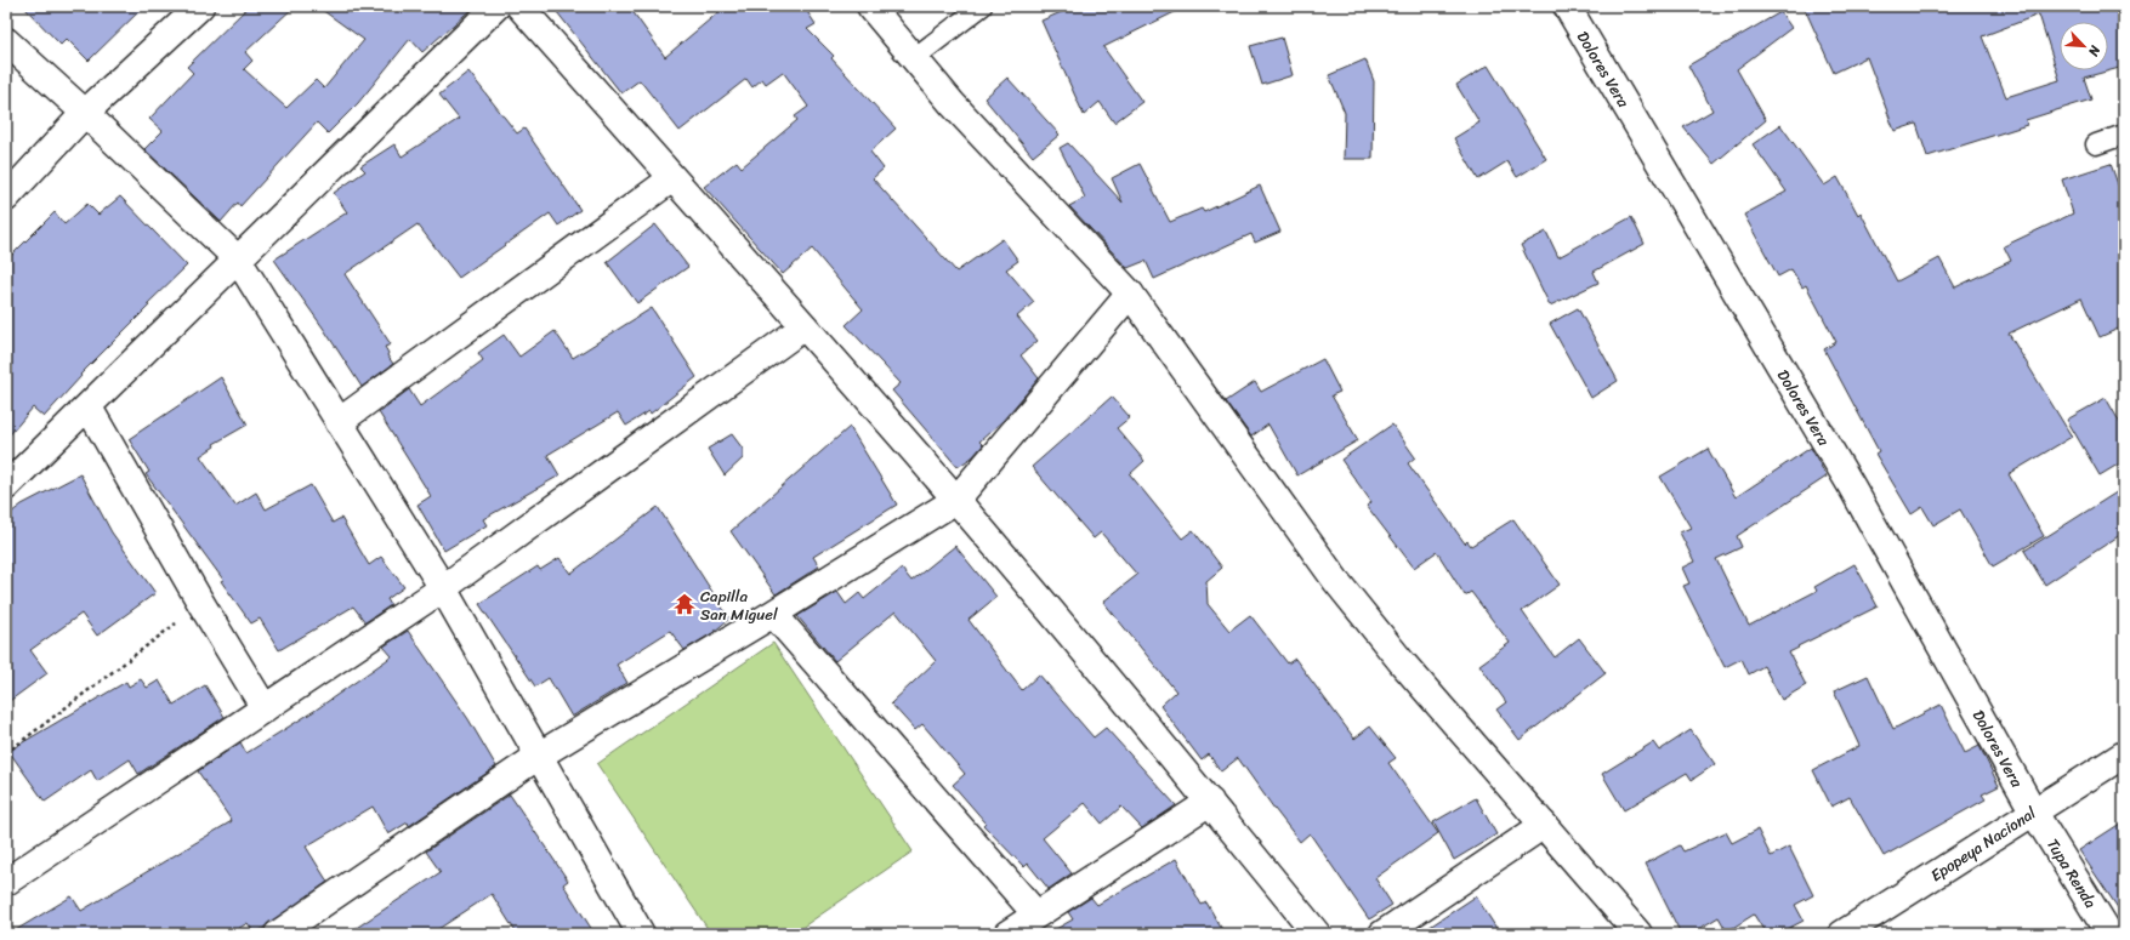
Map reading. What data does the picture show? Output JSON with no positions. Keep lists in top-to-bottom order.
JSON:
{
  "streets": {
    "street": ["Dolores Vera", "Epopeya Nacional", "Tupa Renda"]
  },
  "crossings": [
    ["Dolores Vera", "Epopeya Nacional"],
    ["Dolores Vera", "Tupa Renda"],
    ["Epopeya Nacional", "Tupa Renda"]
  ],
  "places": {
    "temple": ["Capilla San Miguel"]
  },
  "north": "bottom right"
}
